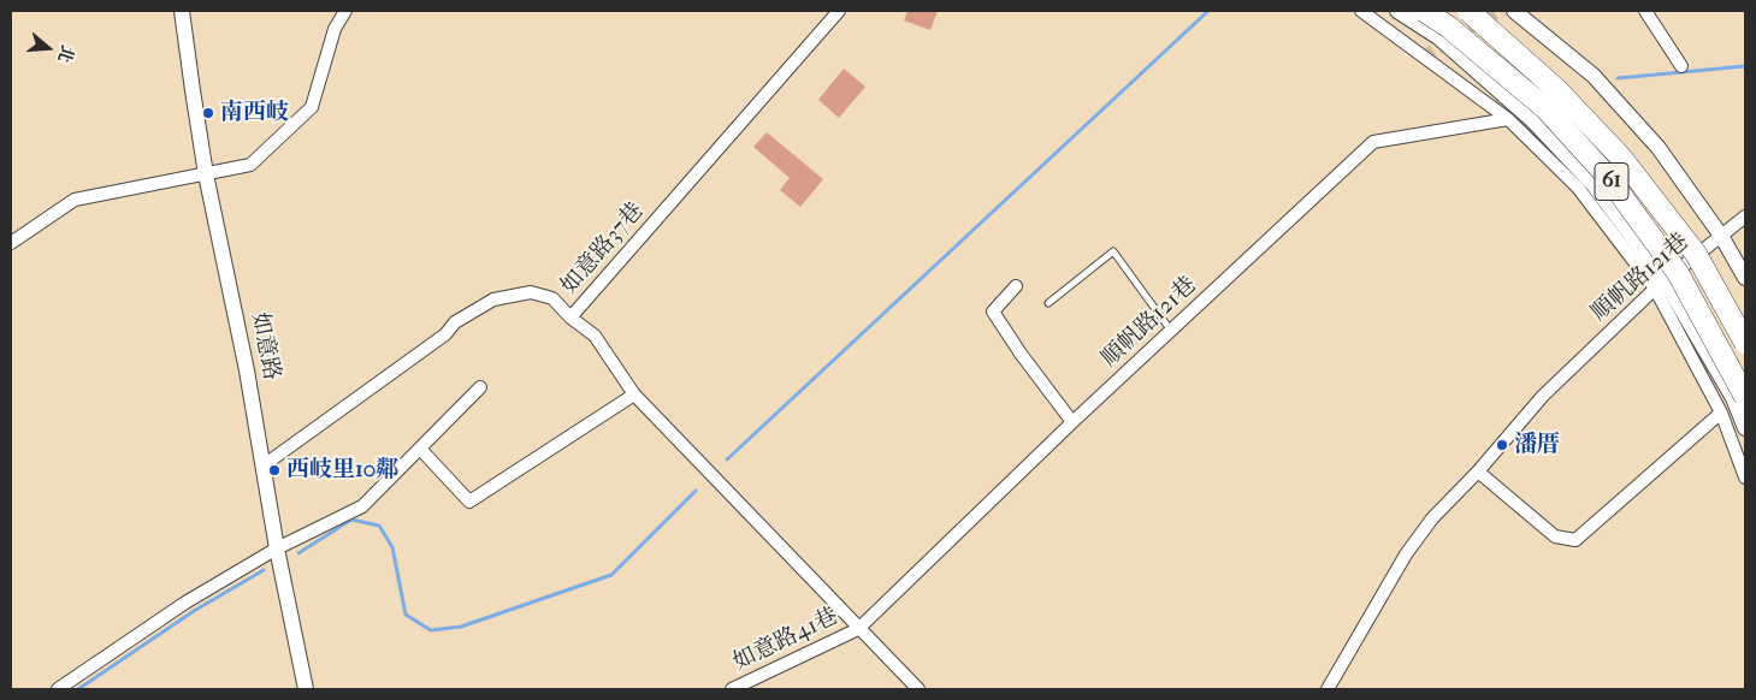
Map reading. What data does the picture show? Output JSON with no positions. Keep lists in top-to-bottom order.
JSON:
{
  "streets": {
    "highway": ["61"],
    "street": [
      "如意路37巷",
      "順帆路121巷",
      "如意路",
      "如意路41巷"
    ]
  },
  "crossings": [
    ["如意路37巷", "如意路"],
    ["順帆路121巷", "如意路41巷"]
  ],
  "places": ["南西岐", "潘厝", "西岐里10鄰"],
  "north": "right"
}
